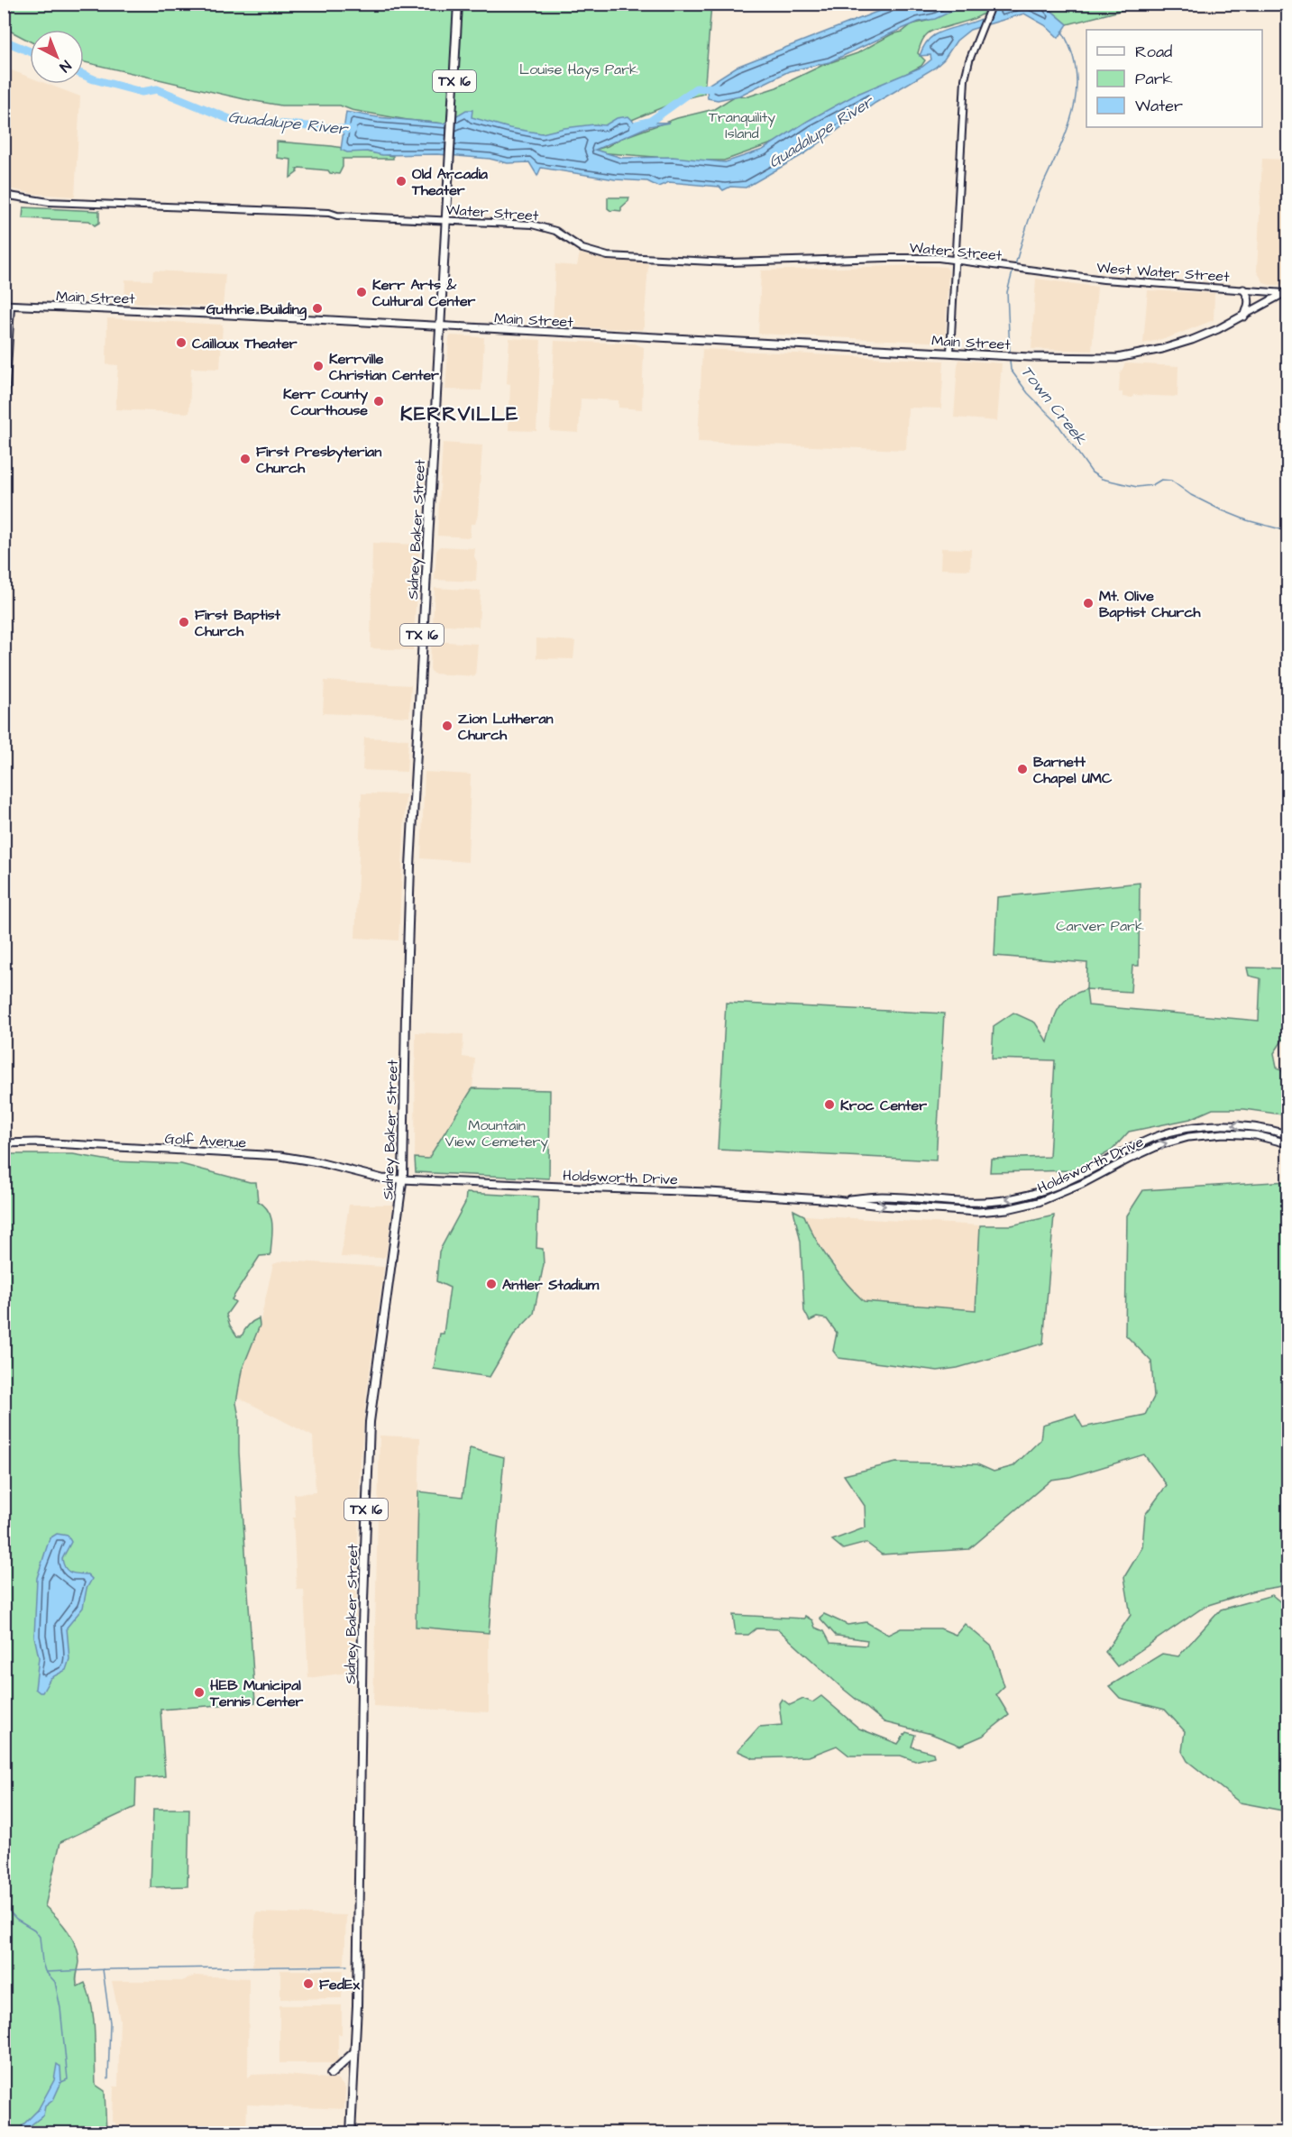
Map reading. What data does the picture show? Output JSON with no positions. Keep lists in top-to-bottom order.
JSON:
{
  "streets": {
    "main road": [
      "TX 16",
      "Main Street",
      "Sidney Baker Street",
      "Golf Avenue",
      "Holdsworth Drive"
    ],
    "street": ["Water Street", "West Water Street"]
  },
  "crossings": [
    ["Water Street", "West Water Street"],
    ["Water Street", "Sidney Baker Street"],
    ["West Water Street", "Main Street"],
    ["Main Street", "Sidney Baker Street"],
    ["Sidney Baker Street", "Golf Avenue"],
    ["Sidney Baker Street", "Holdsworth Drive"],
    ["Golf Avenue", "Holdsworth Drive"]
  ],
  "districts": ["KERRVILLE"],
  "water": ["Guadalupe River", "Town Creek"],
  "parks": [
    "Louise Hays Park",
    "Tranquility Island",
    "Carver Park",
    "Mountain View Cemetery"
  ],
  "places": [
    "Old Arcadia Theater",
    "Kerr Arts & Cultural Center",
    "Guthrie Building",
    "Cailloux Theater",
    "Kerrville Christian Center",
    "Kerr County Courthouse",
    "First Presbyterian Church",
    "Mt. Olive Baptist Church",
    "First Baptist Church",
    "Zion Lutheran Church",
    "Barnett Chapel UMC",
    "Kroc Center",
    "Antler Stadium",
    "HEB Municipal Tennis Center",
    "FedEx"
  ],
  "legend": ["Road", "Park", "Water"],
  "north": "bottom right"
}
